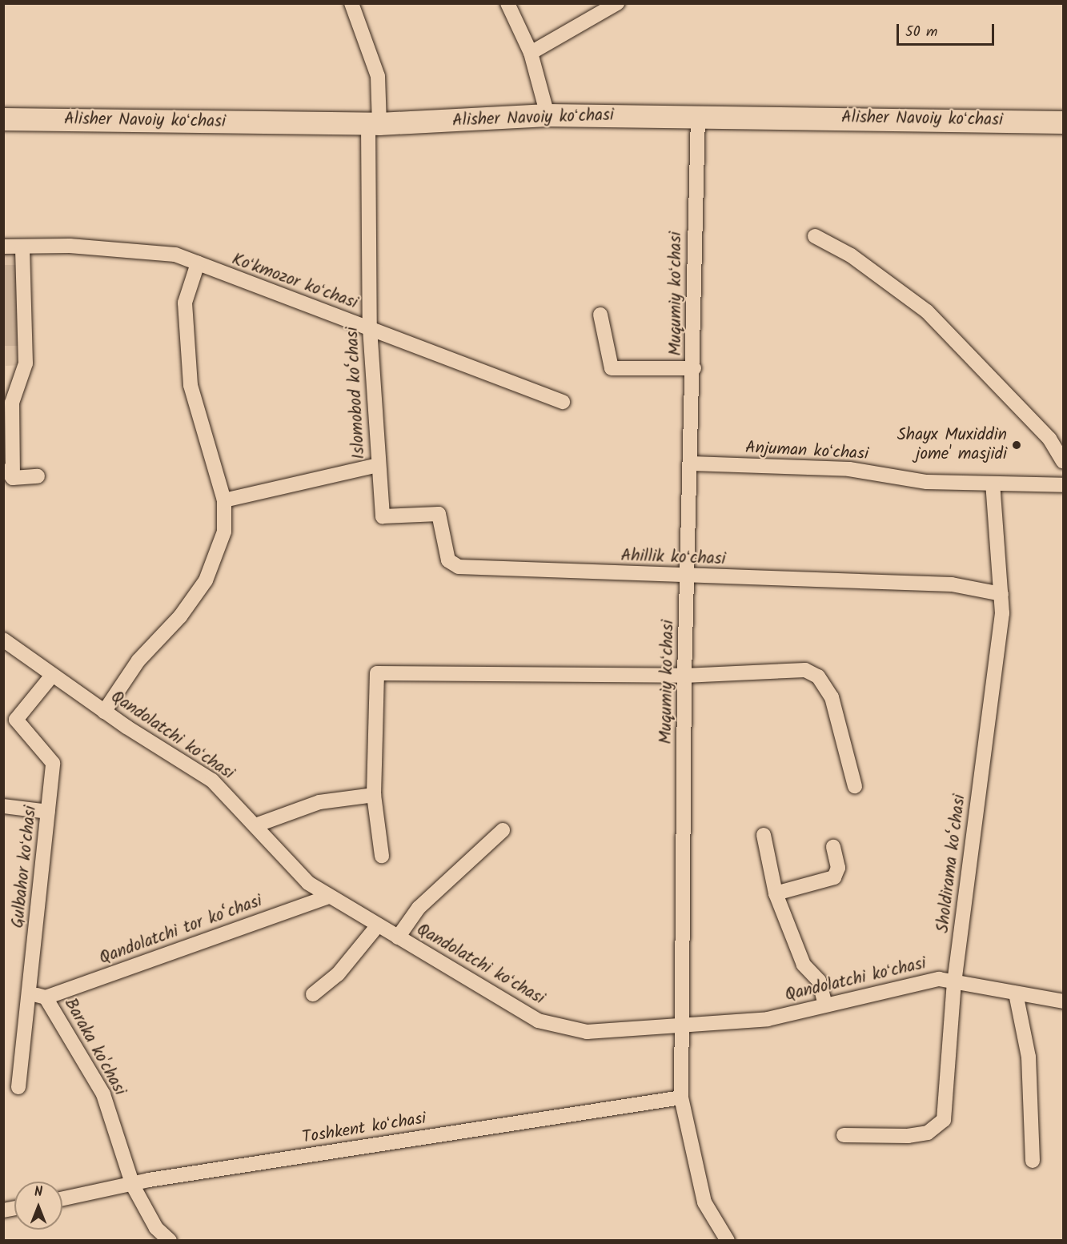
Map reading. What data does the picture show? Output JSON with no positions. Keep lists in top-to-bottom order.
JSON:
{
  "streets": {
    "main road": ["Alisher Navoiy koʻchasi"],
    "street": [
      "Koʻkmozor koʻchasi",
      "Muqumiy koʻchasi",
      "Islomobod ko‘chasi",
      "Anjuman koʻchasi",
      "Ahillik koʻchasi",
      "Qandolatchi koʻchasi",
      "Sholdirama ko‘chasi",
      "Gulbahor koʻchasi",
      "Qandolatchi tor ko‘chasi",
      "Baraka ko'chasi",
      "Toshkent koʻchasi"
    ]
  },
  "crossings": [
    ["Alisher Navoiy koʻchasi", "Muqumiy koʻchasi"],
    ["Alisher Navoiy koʻchasi", "Islomobod ko‘chasi"],
    ["Koʻkmozor koʻchasi", "Islomobod ko‘chasi"],
    ["Muqumiy koʻchasi", "Anjuman koʻchasi"],
    ["Muqumiy koʻchasi", "Ahillik koʻchasi"],
    ["Muqumiy koʻchasi", "Qandolatchi koʻchasi"],
    ["Muqumiy koʻchasi", "Toshkent koʻchasi"],
    ["Islomobod ko‘chasi", "Ahillik koʻchasi"],
    ["Anjuman koʻchasi", "Sholdirama ko‘chasi"],
    ["Ahillik koʻchasi", "Sholdirama ko‘chasi"],
    ["Qandolatchi koʻchasi", "Sholdirama ko‘chasi"],
    ["Qandolatchi koʻchasi", "Gulbahor koʻchasi"],
    ["Qandolatchi koʻchasi", "Qandolatchi tor ko‘chasi"],
    ["Gulbahor koʻchasi", "Baraka ko'chasi"],
    ["Qandolatchi tor ko‘chasi", "Baraka ko'chasi"],
    ["Baraka ko'chasi", "Toshkent koʻchasi"]
  ],
  "places": ["Shayx Muxiddin jome' masjidi"],
  "scale_bar": "50 m",
  "north": "top"
}
